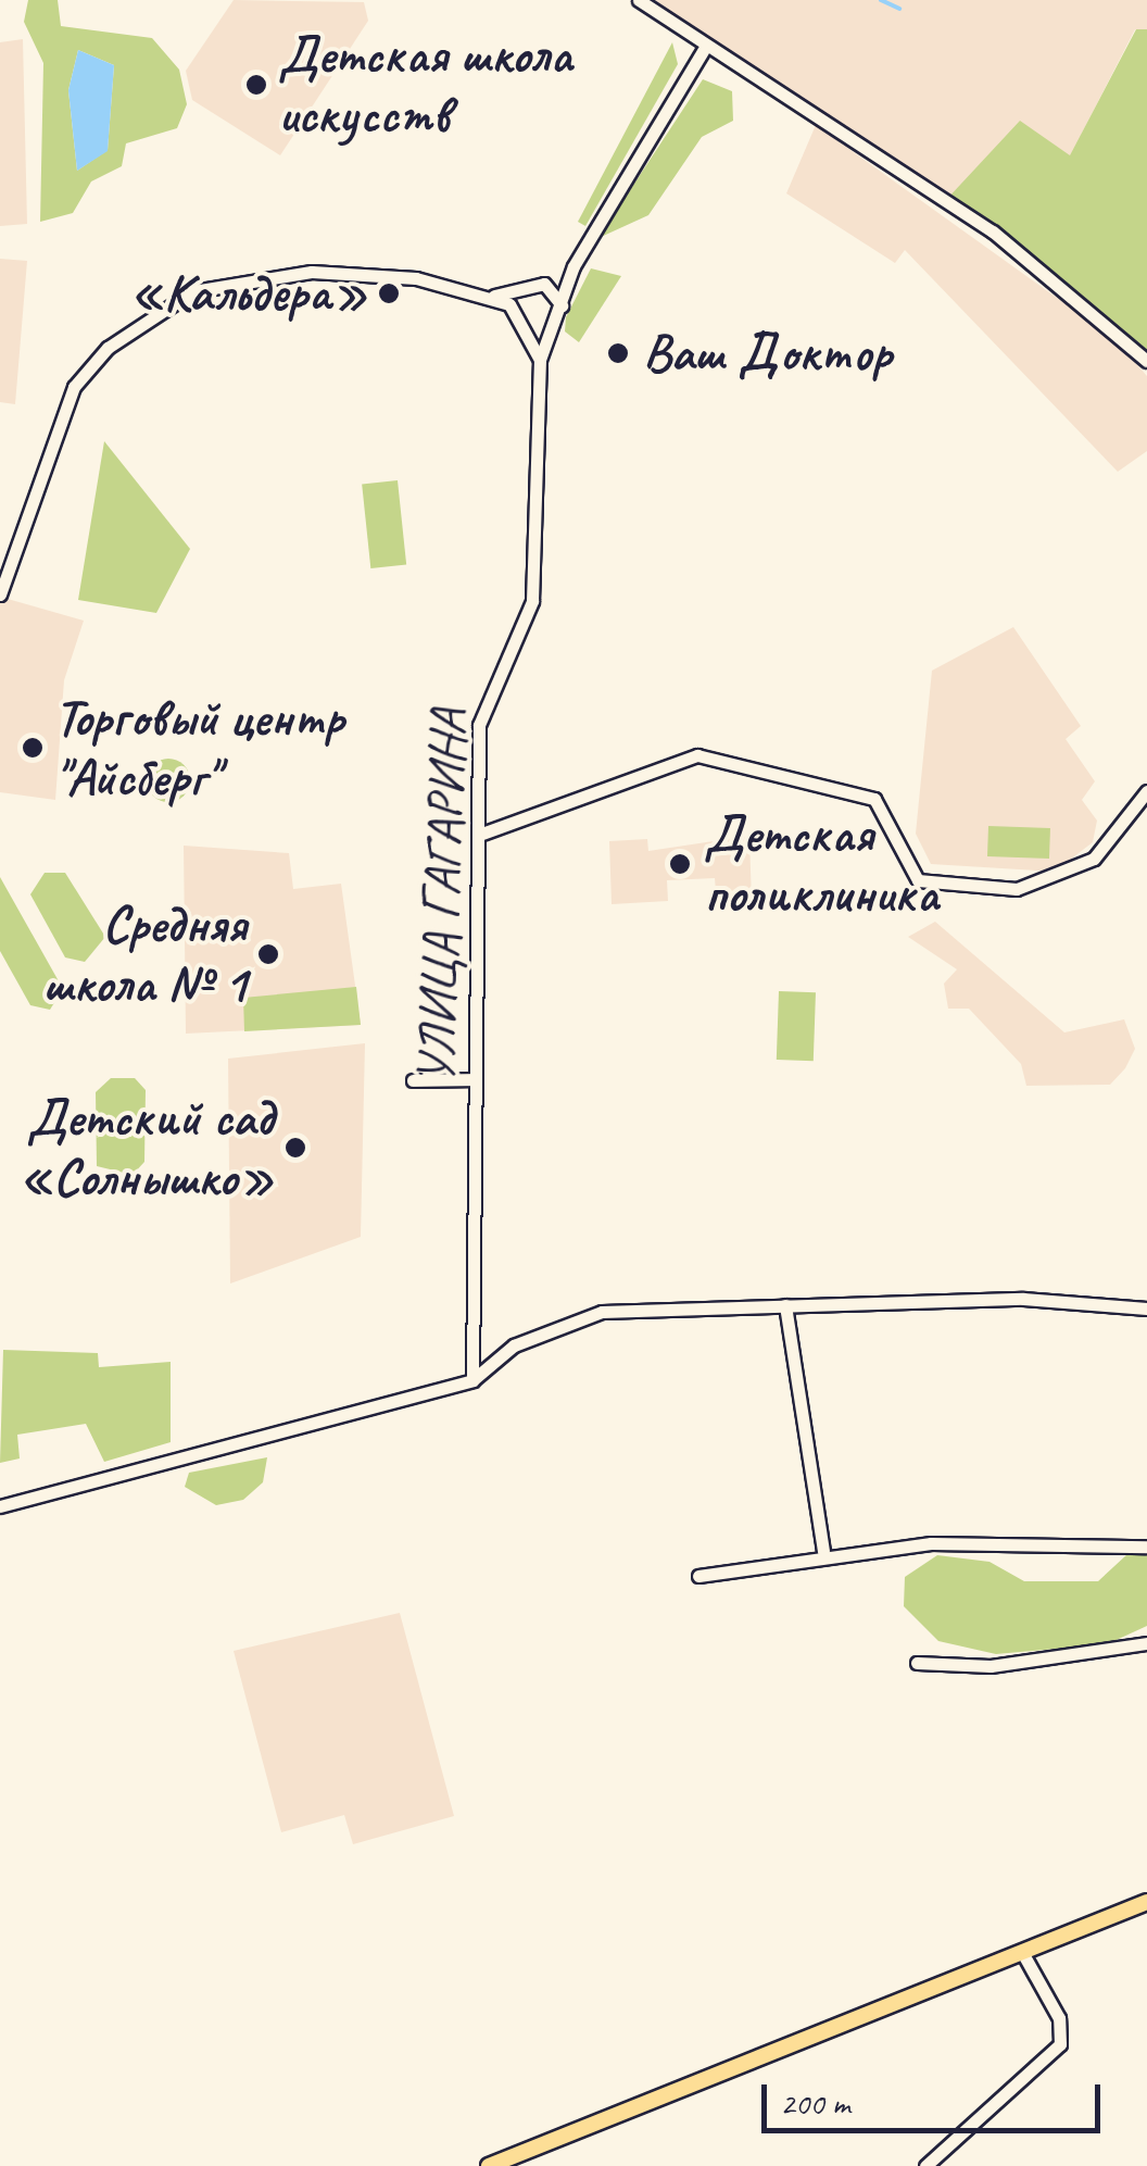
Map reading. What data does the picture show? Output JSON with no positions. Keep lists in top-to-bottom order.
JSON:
{
  "streets": {
    "street": ["УЛИЦА ГАГАРИНА"]
  },
  "places": [
    "Детская школа искусств",
    "«Кальдера»",
    "Ваш Доктор",
    "Торговый центр \"Айсберг\"",
    "Детская поликлиника",
    "Средняя школа № 1",
    "Детский сад «Солнышко»"
  ],
  "scale_bar": "200 m"
}
